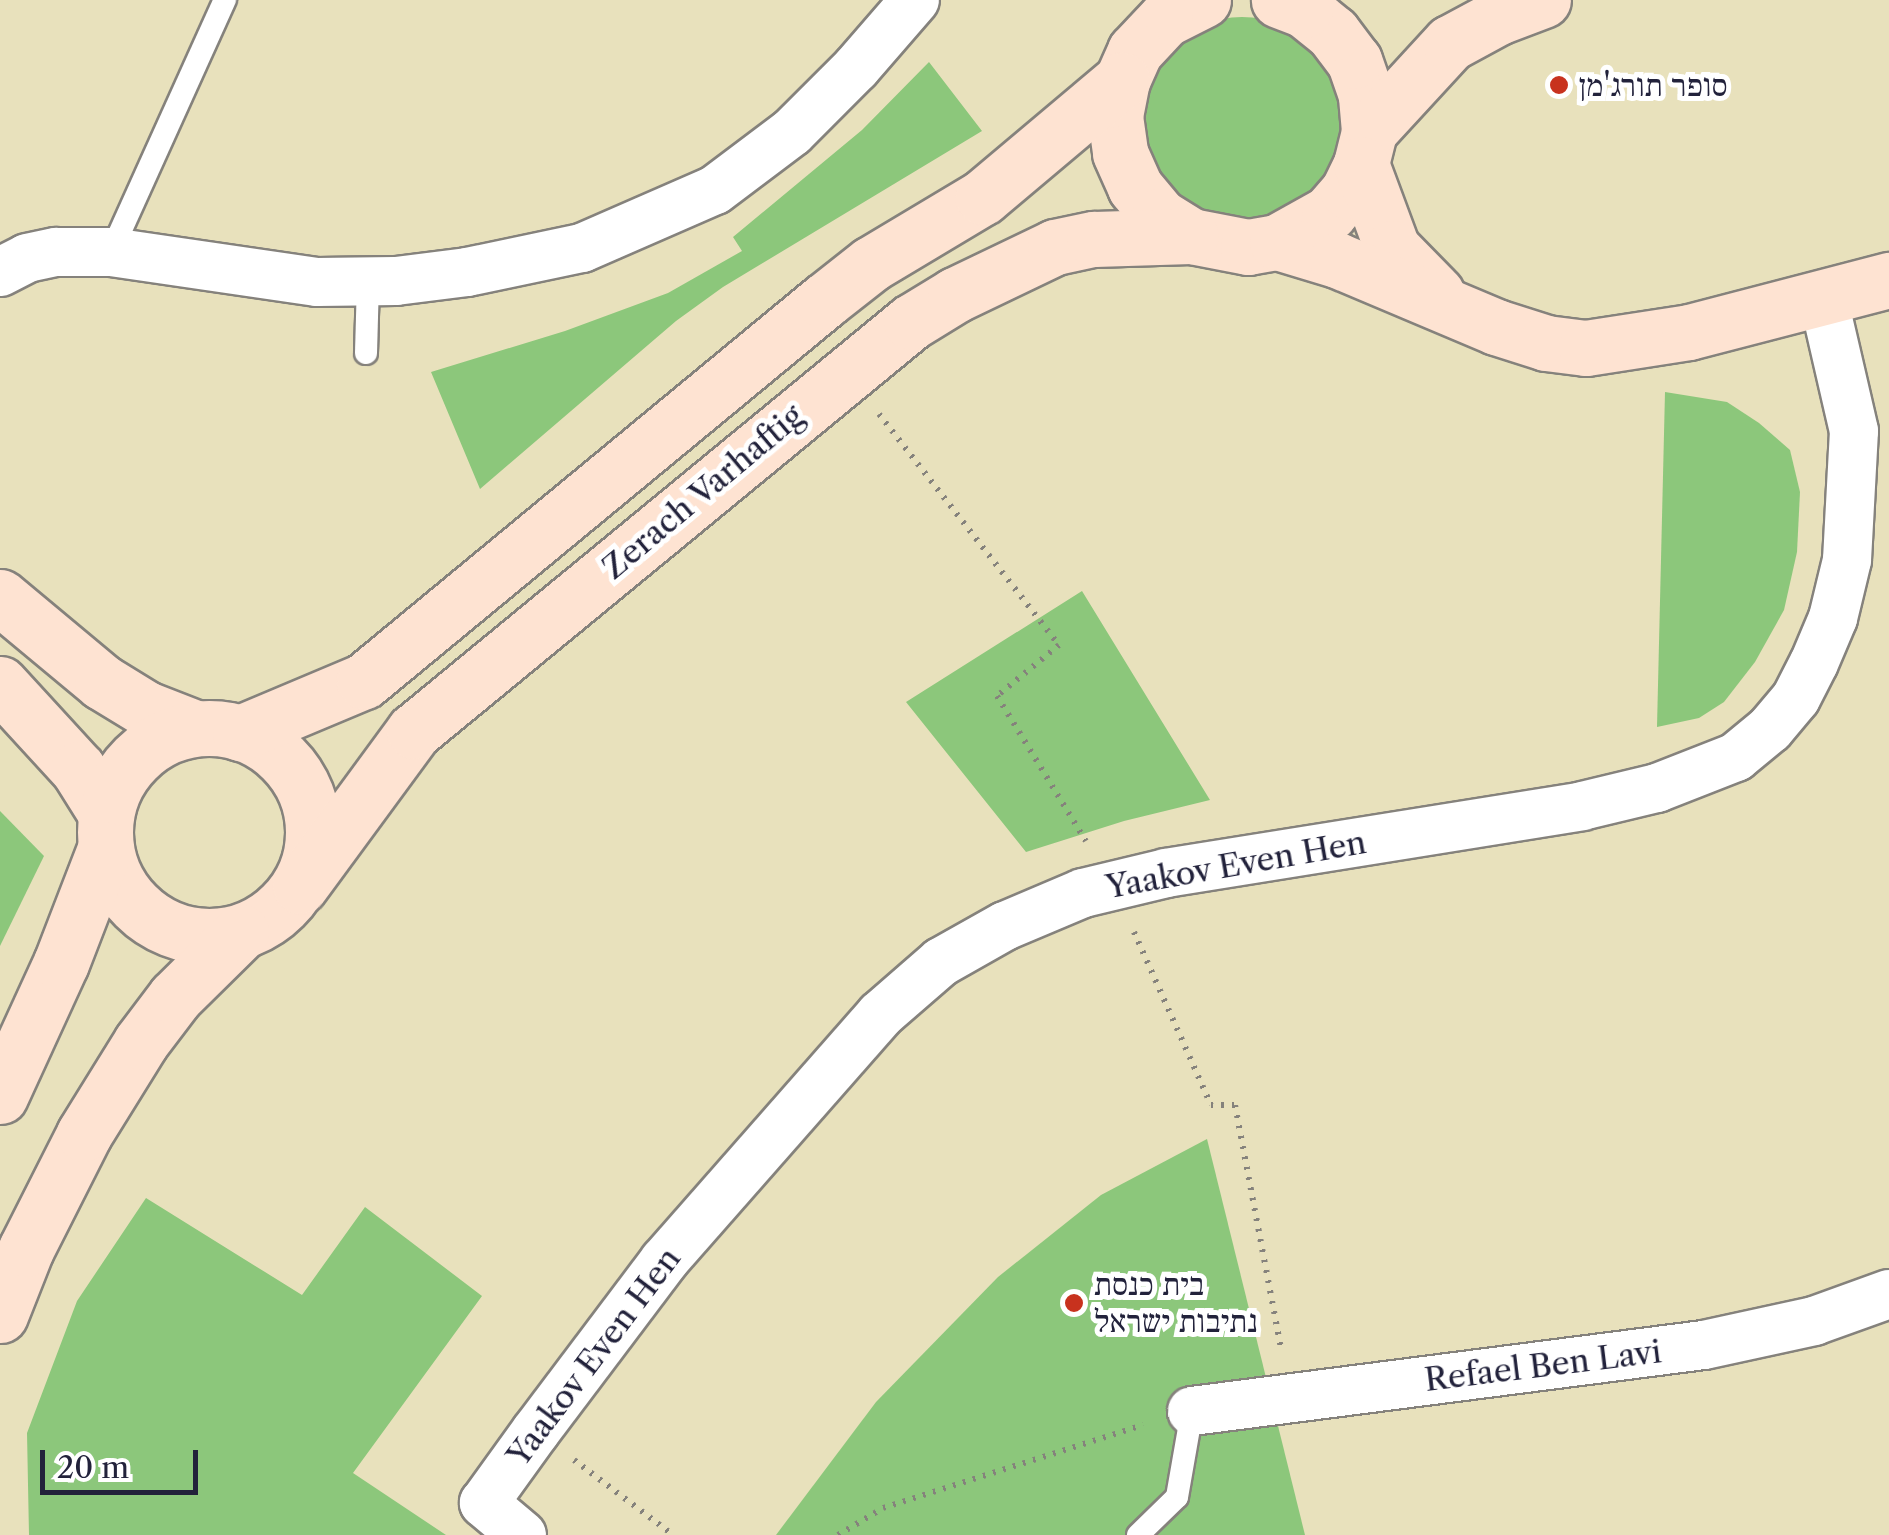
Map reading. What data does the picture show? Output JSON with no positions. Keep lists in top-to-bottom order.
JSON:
{
  "streets": {
    "street": ["Zerach Varhaftig", "Yaakov Even Hen", "Refael Ben Lavi"]
  },
  "places": ["סופר תורג'מן", "בית כנסת נתיבות ישראל"],
  "scale_bar": "20 m"
}
